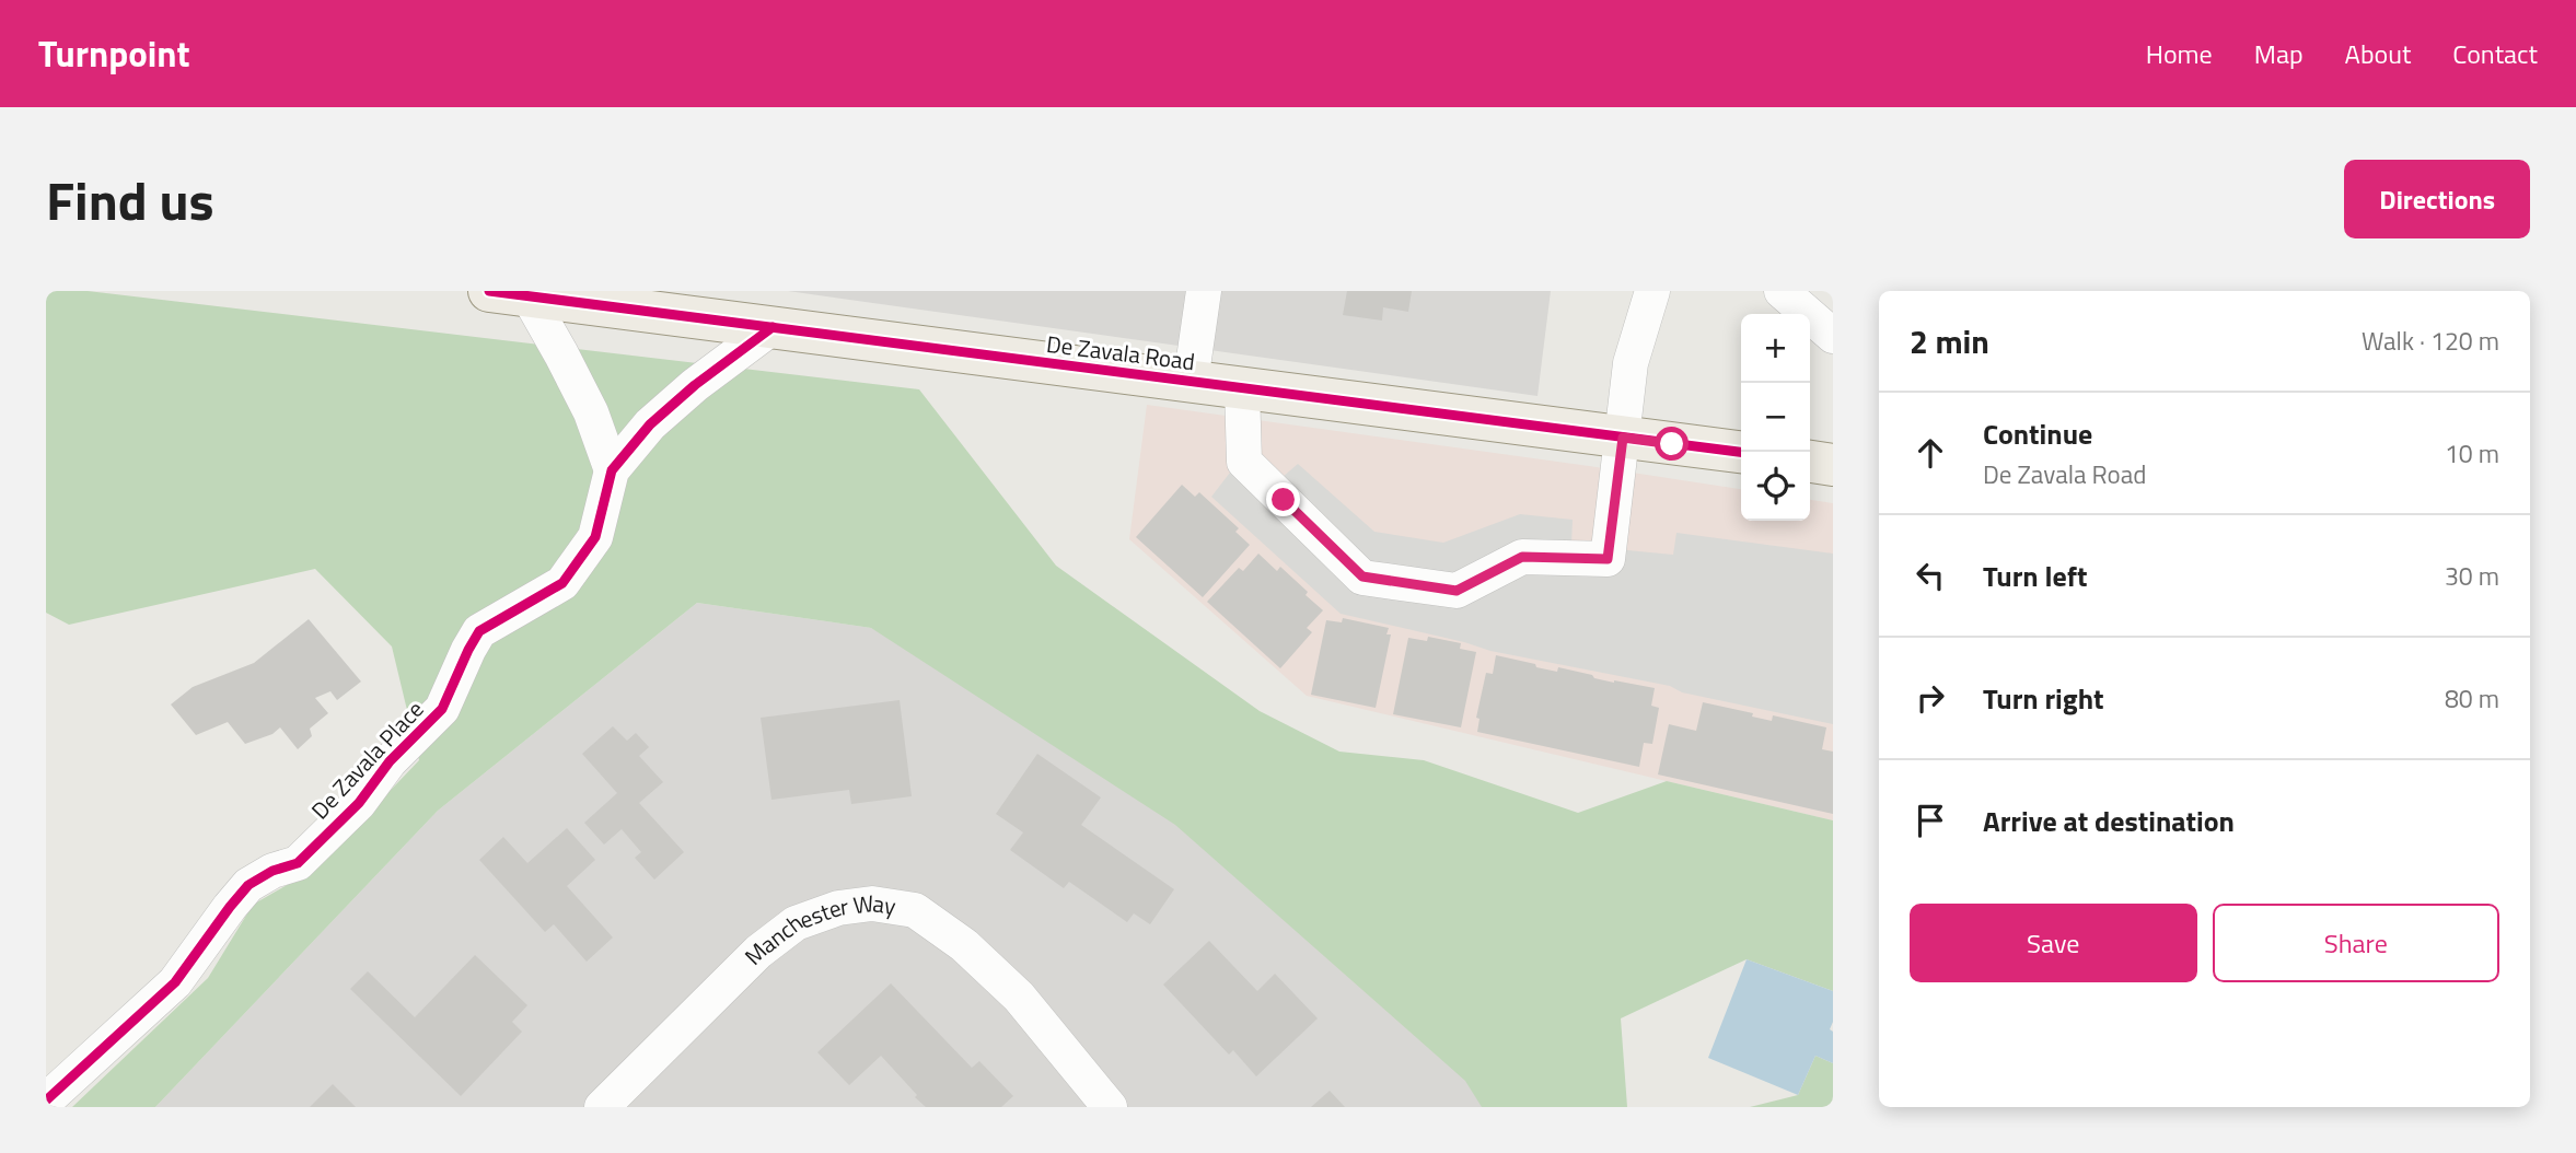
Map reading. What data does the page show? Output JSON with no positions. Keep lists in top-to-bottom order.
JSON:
{
  "streets": {
    "main road": ["De Zavala Road"],
    "street": ["De Zavala Place", "Manchester Way"]
  },
  "crossings": [
    ["De Zavala Road", "De Zavala Place"]
  ],
  "page": {
    "header": "Turnpoint",
    "nav": [
      "Home",
      "Map",
      "About",
      "Contact"
    ],
    "title": "Find us",
    "buttons": [
      "Directions",
      ["Save", "Share"]
    ],
    "heading": ["2 min", "Walk · 120 m"],
    "map_buttons": ["+", "−"],
    "list": [
      ["Continue", "De Zavala Road", "10 m"],
      ["Turn left", "30 m"],
      ["Turn right", "80 m"],
      "Arrive at destination"
    ]
  }
}
